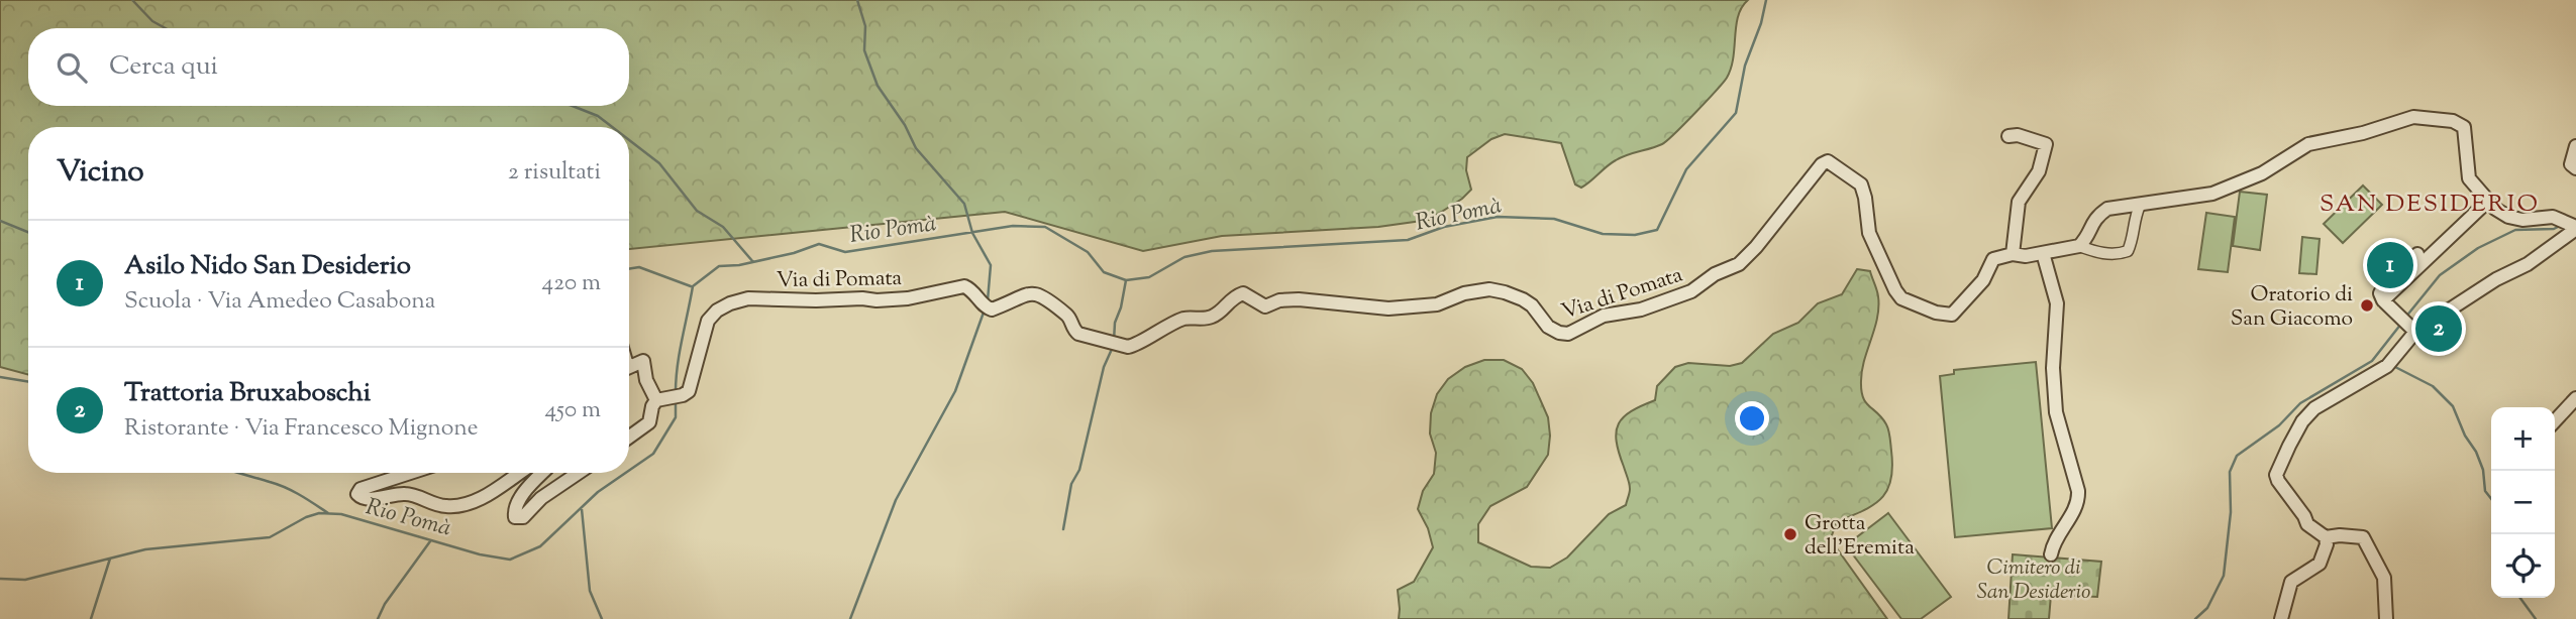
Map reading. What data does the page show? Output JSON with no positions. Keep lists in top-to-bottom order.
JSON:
{
  "streets": {
    "street": ["Via di Pomata"]
  },
  "districts": ["SAN DESIDERIO"],
  "water": ["Rio Pomà"],
  "parks": ["Cimitero di San Desiderio"],
  "places": ["Oratorio di San Giacomo", "Grotta dell'Eremita"],
  "page": {
    "search": "Cerca qui",
    "heading": ["Vicino", "2 risultati"],
    "list": [
      {
        "mark": "1",
        "name": "Asilo Nido San Desiderio",
        "note": "Scuola · Via Amedeo Casabona",
        "value": "420 m"
      },
      {
        "mark": "2",
        "name": "Trattoria Bruxaboschi",
        "note": "Ristorante · Via Francesco Mignone",
        "value": "450 m"
      }
    ],
    "pins": ["1", "2"],
    "map_buttons": ["+", "−"]
  }
}
